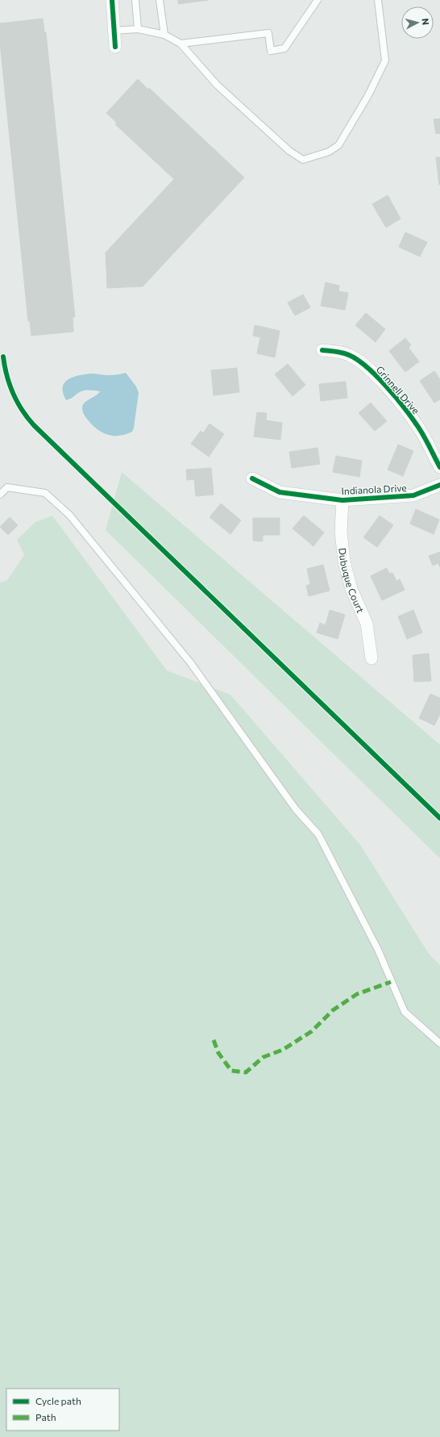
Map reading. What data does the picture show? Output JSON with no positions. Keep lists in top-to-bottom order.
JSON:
{
  "streets": {
    "street": ["Grinnell Drive", "Indianola Drive", "Dubuque Court"]
  },
  "crossings": [
    ["Indianola Drive", "Dubuque Court"]
  ],
  "legend": ["Cycle path", "Path"],
  "north": "right"
}
